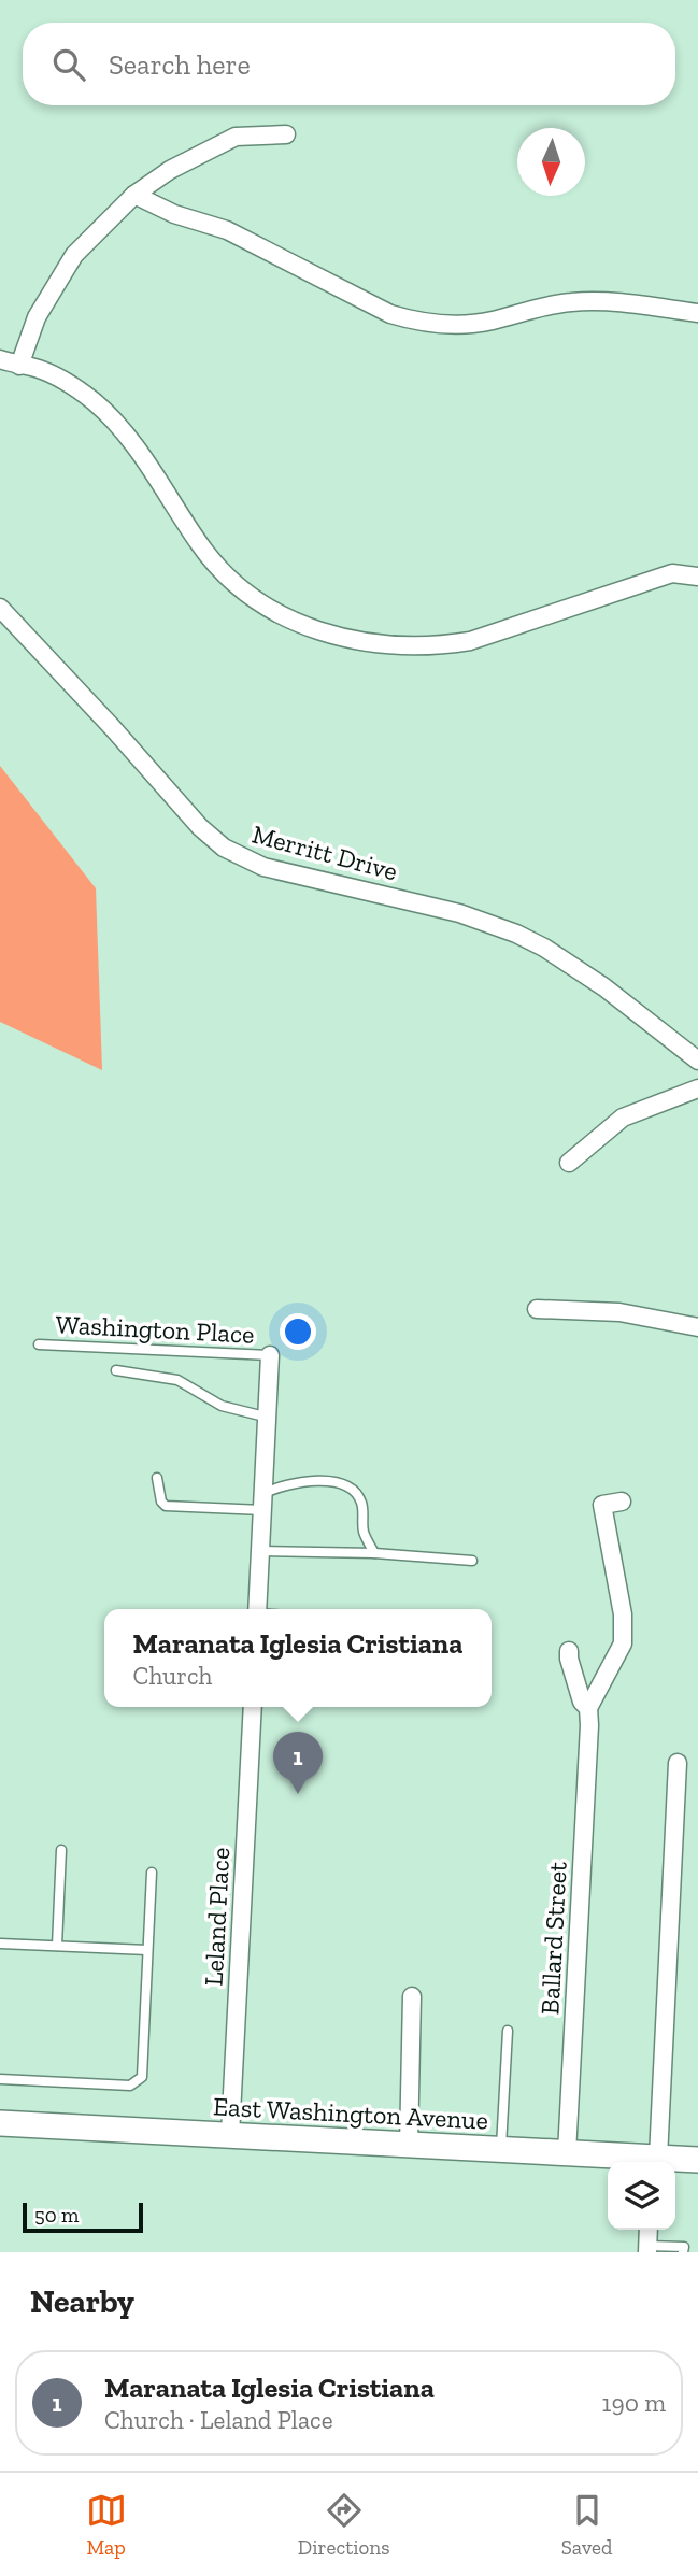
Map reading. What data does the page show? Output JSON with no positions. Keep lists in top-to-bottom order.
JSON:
{
  "streets": {
    "main road": ["East Washington Avenue"],
    "street": ["Merritt Drive", "Leland Place", "Ballard Street"],
    "lane": ["Washington Place"]
  },
  "crossings": [
    ["Leland Place", "East Washington Avenue"],
    ["Ballard Street", "East Washington Avenue"]
  ],
  "scale_bar": "50 m",
  "north": "bottom",
  "page": {
    "search": "Search here",
    "popup": ["Maranata Iglesia Cristiana", "Church"],
    "pins": "1",
    "scale": "50 m",
    "heading": "Nearby",
    "list": [
      {
        "mark": "1",
        "name": "Maranata Iglesia Cristiana",
        "note": "Church · Leland Place",
        "value": "190 m"
      }
    ],
    "nav": ["Map", "Directions", "Saved"]
  }
}
